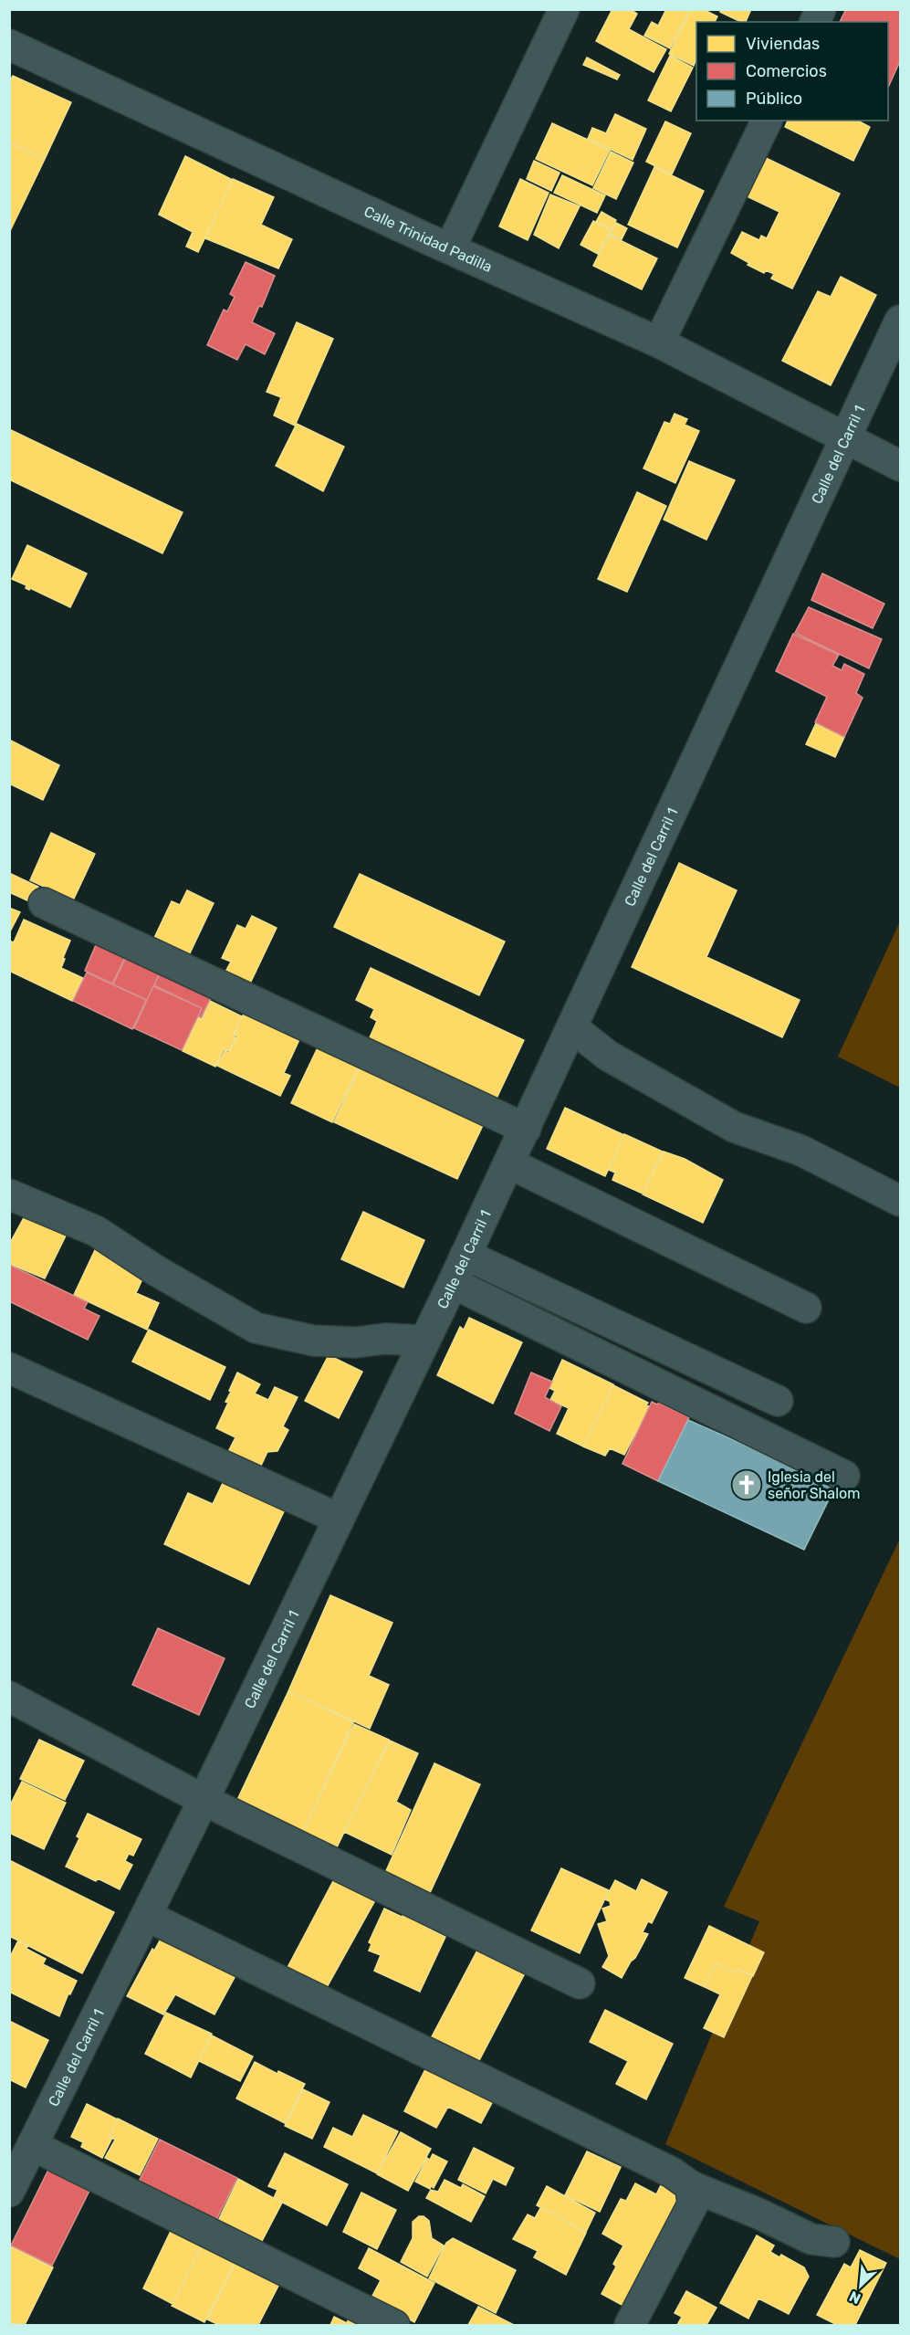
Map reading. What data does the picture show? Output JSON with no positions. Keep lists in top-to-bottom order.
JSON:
{
  "streets": {
    "street": ["Calle Trinidad Padilla", "Calle del Carril 1"]
  },
  "crossings": [
    ["Calle Trinidad Padilla", "Calle del Carril 1"]
  ],
  "places": {
    "church": ["Iglesia del señor Shalom"]
  },
  "legend": ["Viviendas", "Comercios", "Público"],
  "north": "bottom left"
}
